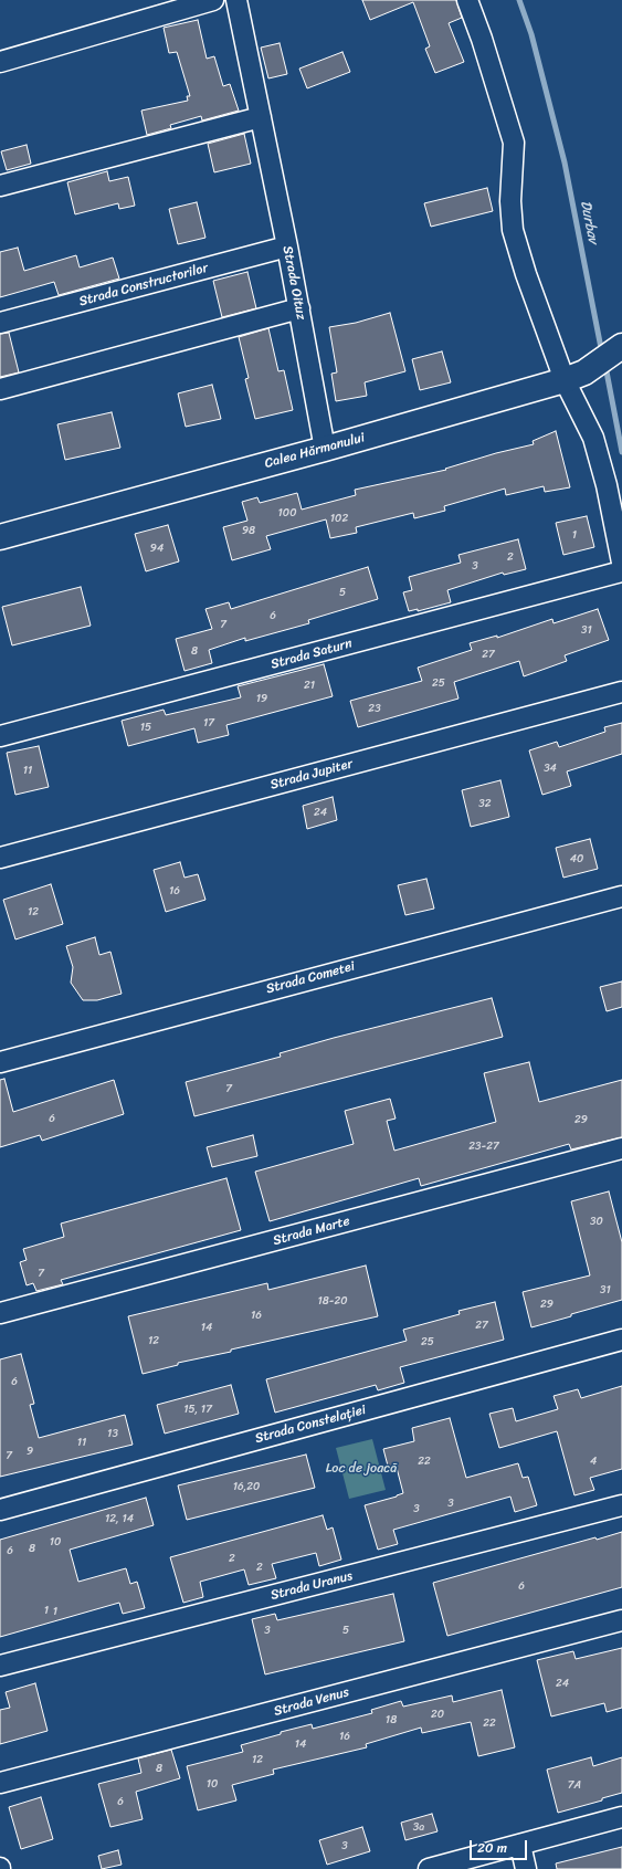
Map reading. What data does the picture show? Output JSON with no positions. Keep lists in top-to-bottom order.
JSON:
{
  "streets": {
    "street": [
      "Strada Oituz",
      "Strada Constructorilor",
      "Calea Hărmanului",
      "Strada Saturn",
      "Strada Jupiter",
      "Strada Cometei",
      "Strada Marte",
      "Strada Constelației",
      "Strada Uranus",
      "Strada Venus"
    ]
  },
  "crossings": [
    ["Strada Oituz", "Strada Constructorilor"],
    ["Strada Oituz", "Calea Hărmanului"]
  ],
  "water": ["Durbav"],
  "parks": ["Loc de joacă"],
  "house_numbers": [
    "100",
    "102",
    "98",
    "1",
    "94",
    "2",
    "3",
    "5",
    "6",
    "7",
    "31",
    "8",
    "27",
    "25",
    "21",
    "19",
    "23",
    "17",
    "15",
    "34",
    "11",
    "32",
    "24",
    "40",
    "16",
    "12",
    "7",
    "6",
    "29",
    "23-27",
    "30",
    "7",
    "31",
    "18-20",
    "29",
    "16",
    "27",
    "14",
    "12",
    "25",
    "6",
    "15, 17",
    "13",
    "11",
    "9",
    "7",
    "22",
    "4",
    "16,20",
    "3",
    "3",
    "12, 14",
    "10",
    "8",
    "6",
    "2",
    "2",
    "6",
    "1",
    "1",
    "3",
    "5",
    "24",
    "20",
    "18",
    "22",
    "16",
    "14",
    "12",
    "8",
    "10",
    "7A",
    "6",
    "3a",
    "3"
  ],
  "scale_bar": "20 m"
}
